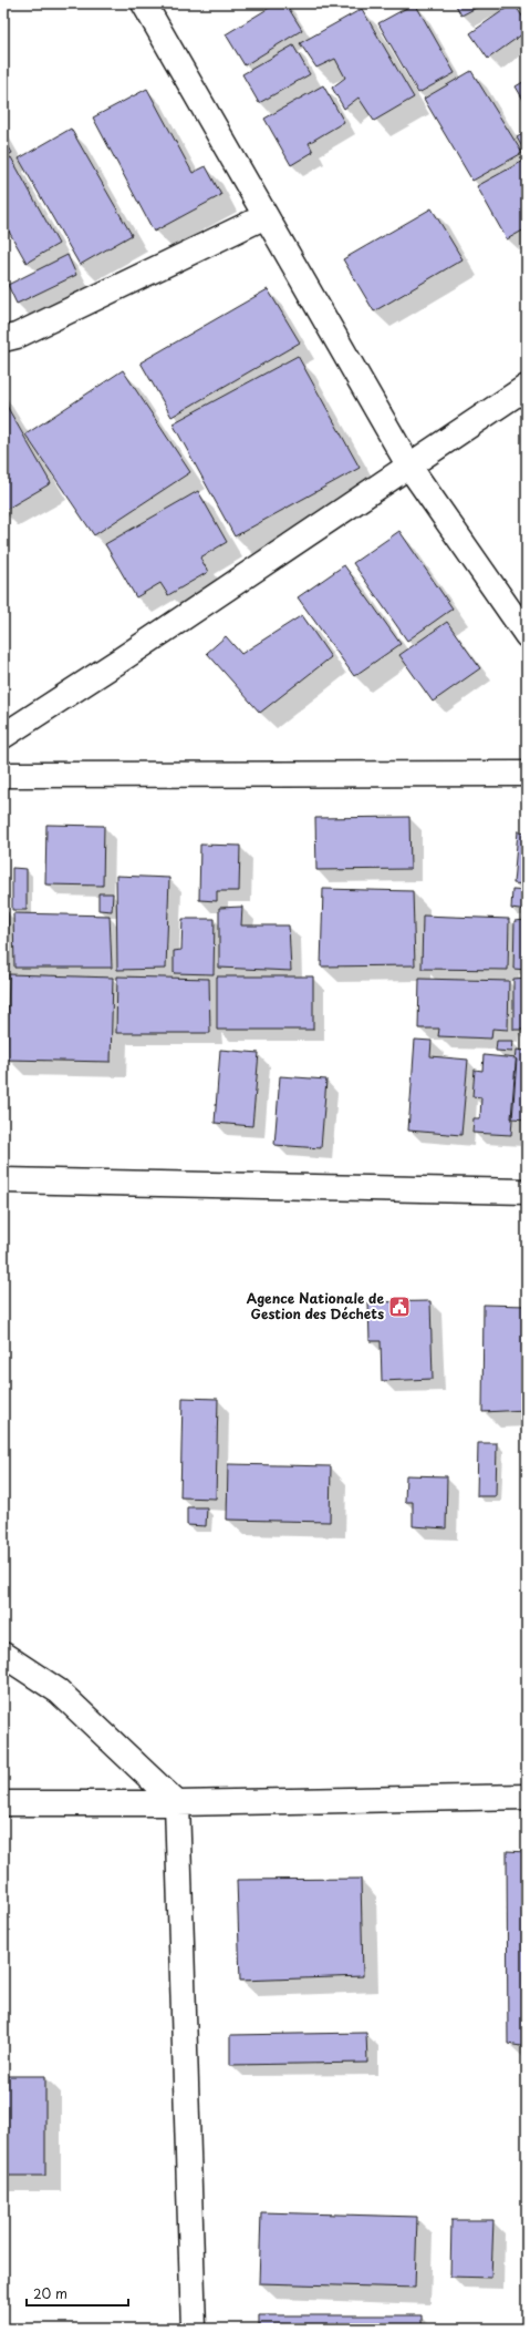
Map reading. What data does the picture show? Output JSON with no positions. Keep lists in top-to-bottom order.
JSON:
{
  "places": {
    "public building": ["Agence Nationale de Gestion des Déchets"]
  },
  "scale_bar": "20 m"
}
